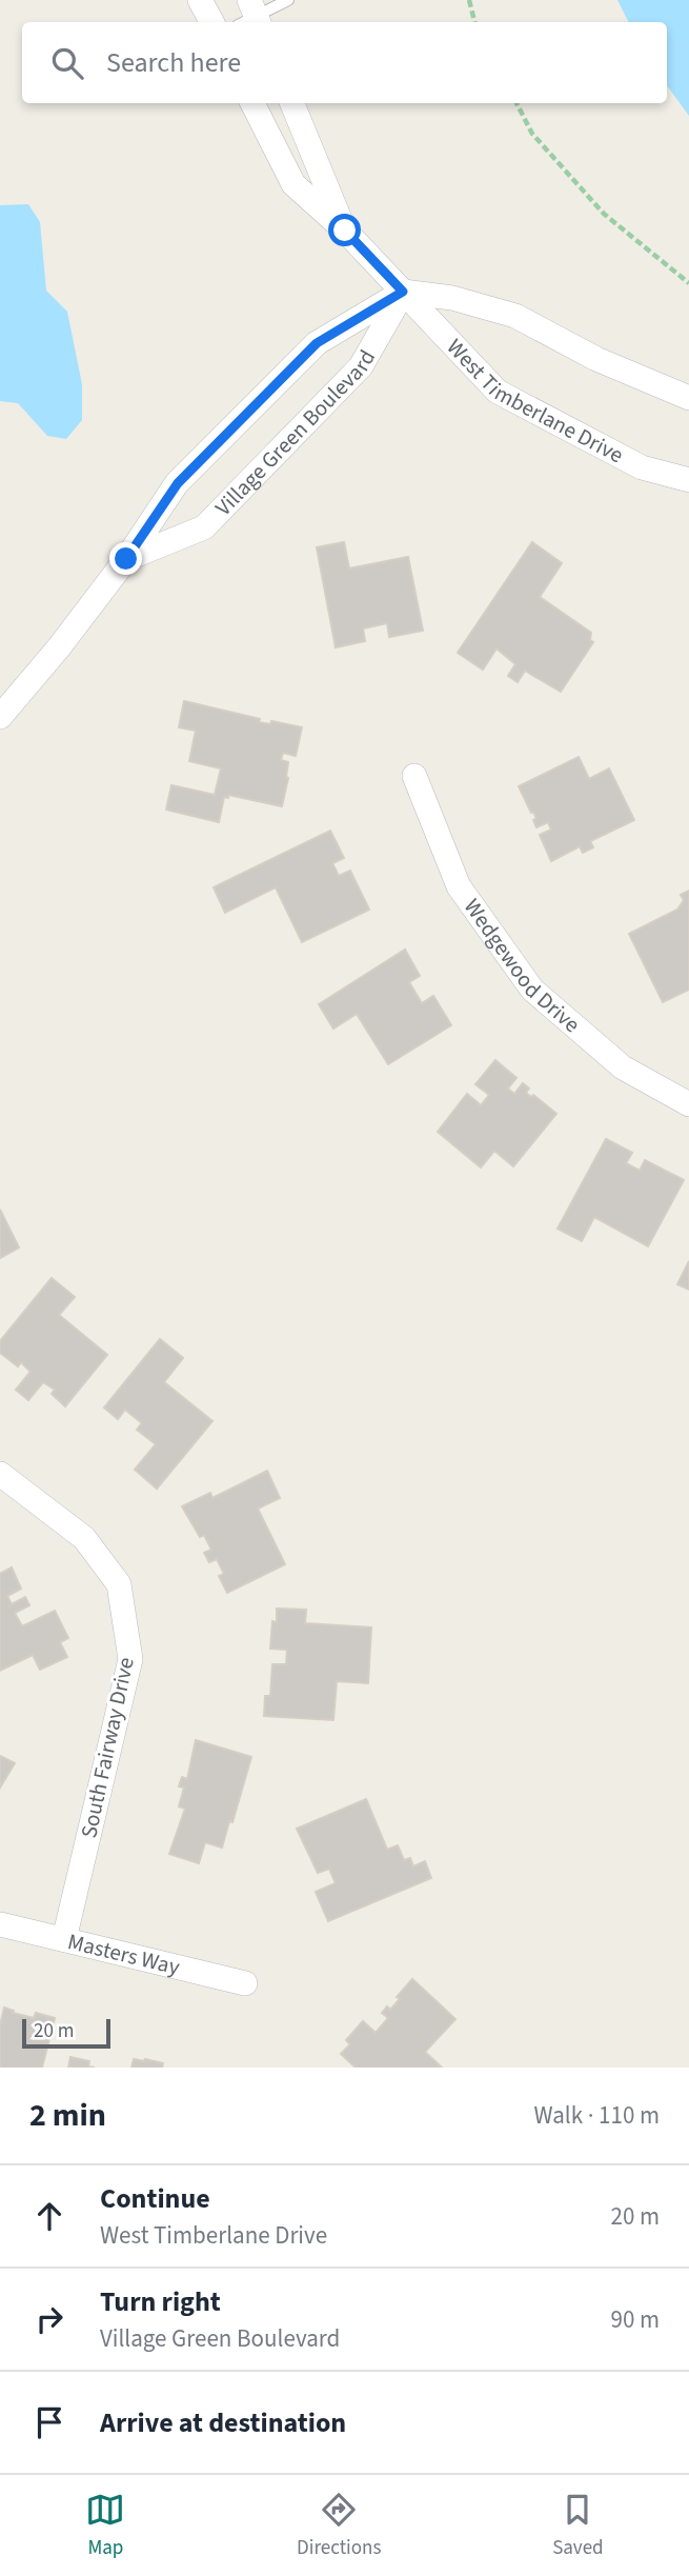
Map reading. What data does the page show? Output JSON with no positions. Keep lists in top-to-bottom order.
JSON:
{
  "streets": {
    "street": [
      "West Timberlane Drive",
      "Village Green Boulevard",
      "Wedgewood Drive",
      "South Fairway Drive",
      "Masters Way"
    ]
  },
  "crossings": [
    ["West Timberlane Drive", "Village Green Boulevard"],
    ["South Fairway Drive", "Masters Way"]
  ],
  "scale_bar": "20 m",
  "page": {
    "search": "Search here",
    "scale": "20 m",
    "heading": ["2 min", "Walk · 110 m"],
    "list": [
      ["Continue", "West Timberlane Drive", "20 m"],
      ["Turn right", "Village Green Boulevard", "90 m"],
      "Arrive at destination"
    ],
    "nav": ["Map", "Directions", "Saved"]
  }
}
